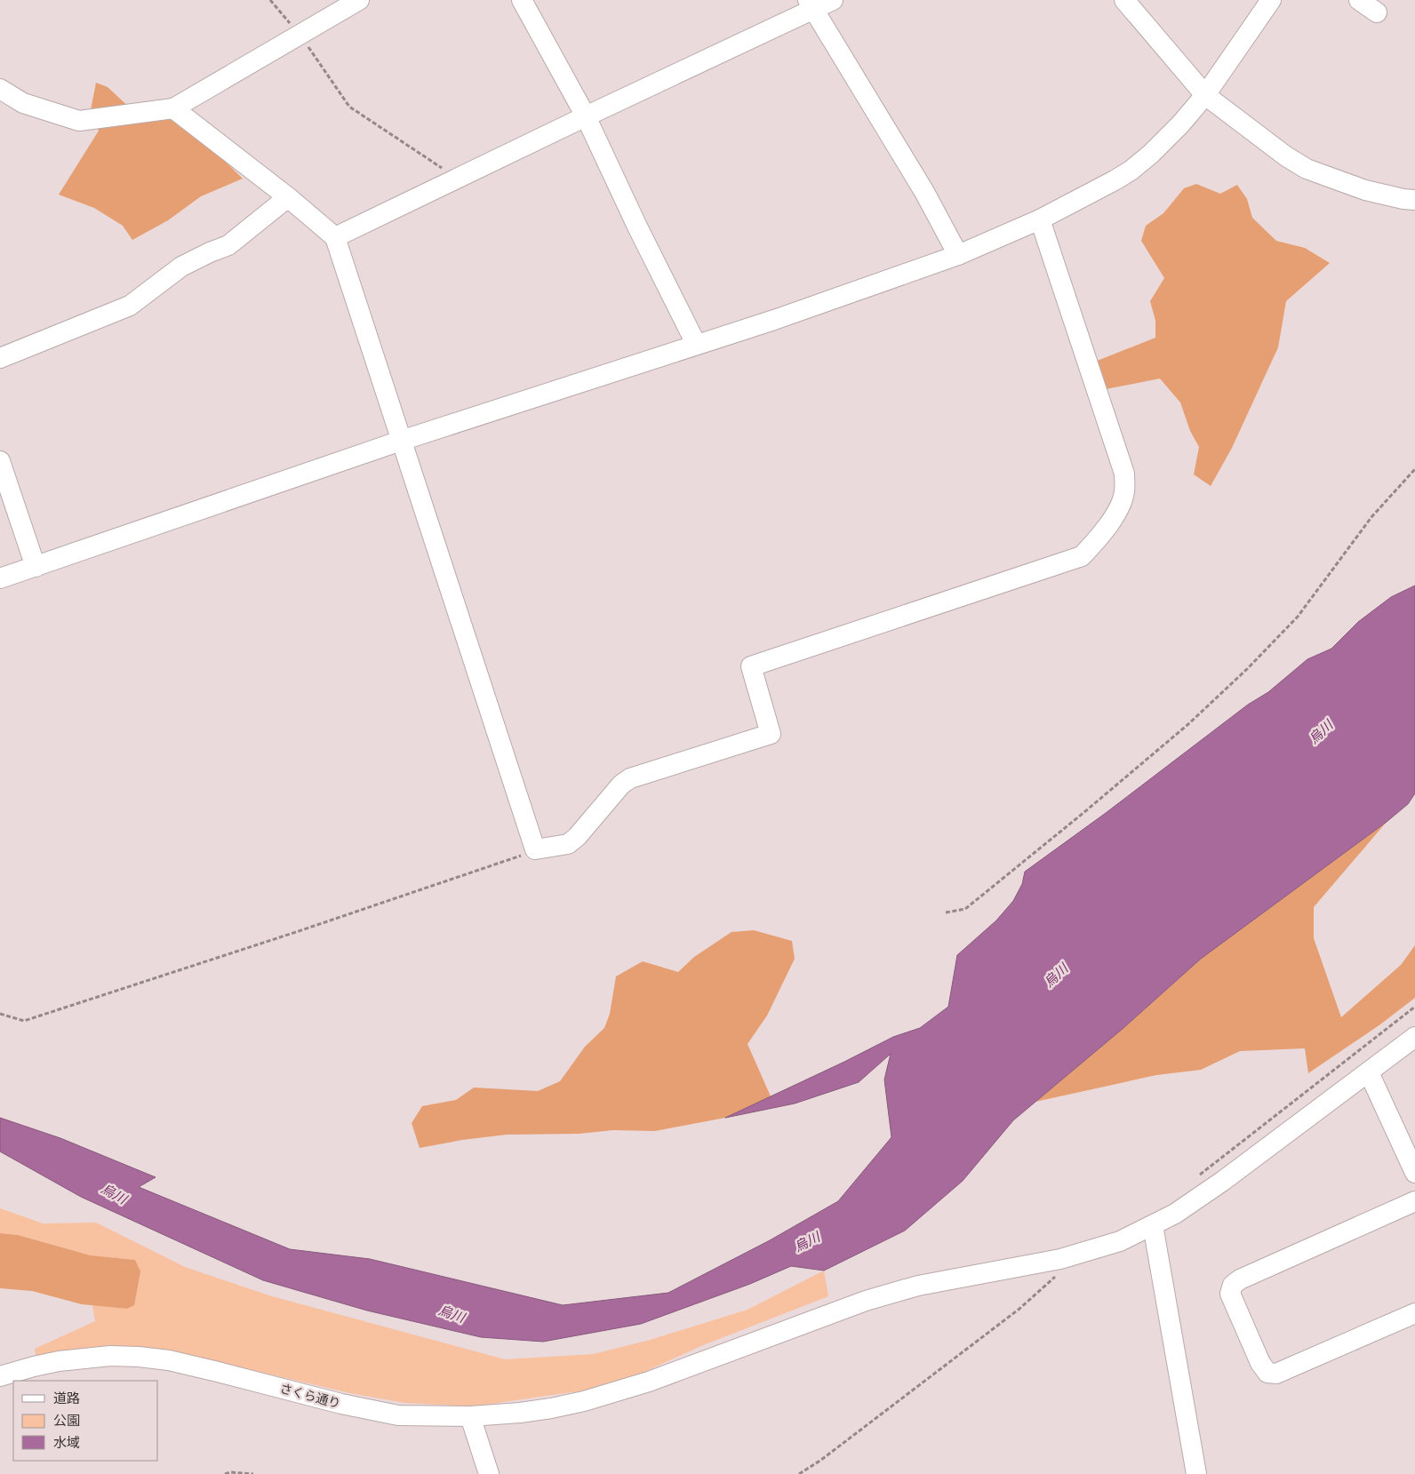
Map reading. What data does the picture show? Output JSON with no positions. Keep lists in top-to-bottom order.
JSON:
{
  "streets": {
    "street": ["さくら通り"]
  },
  "water": ["烏川"],
  "legend": ["道路", "公園", "水域"]
}
